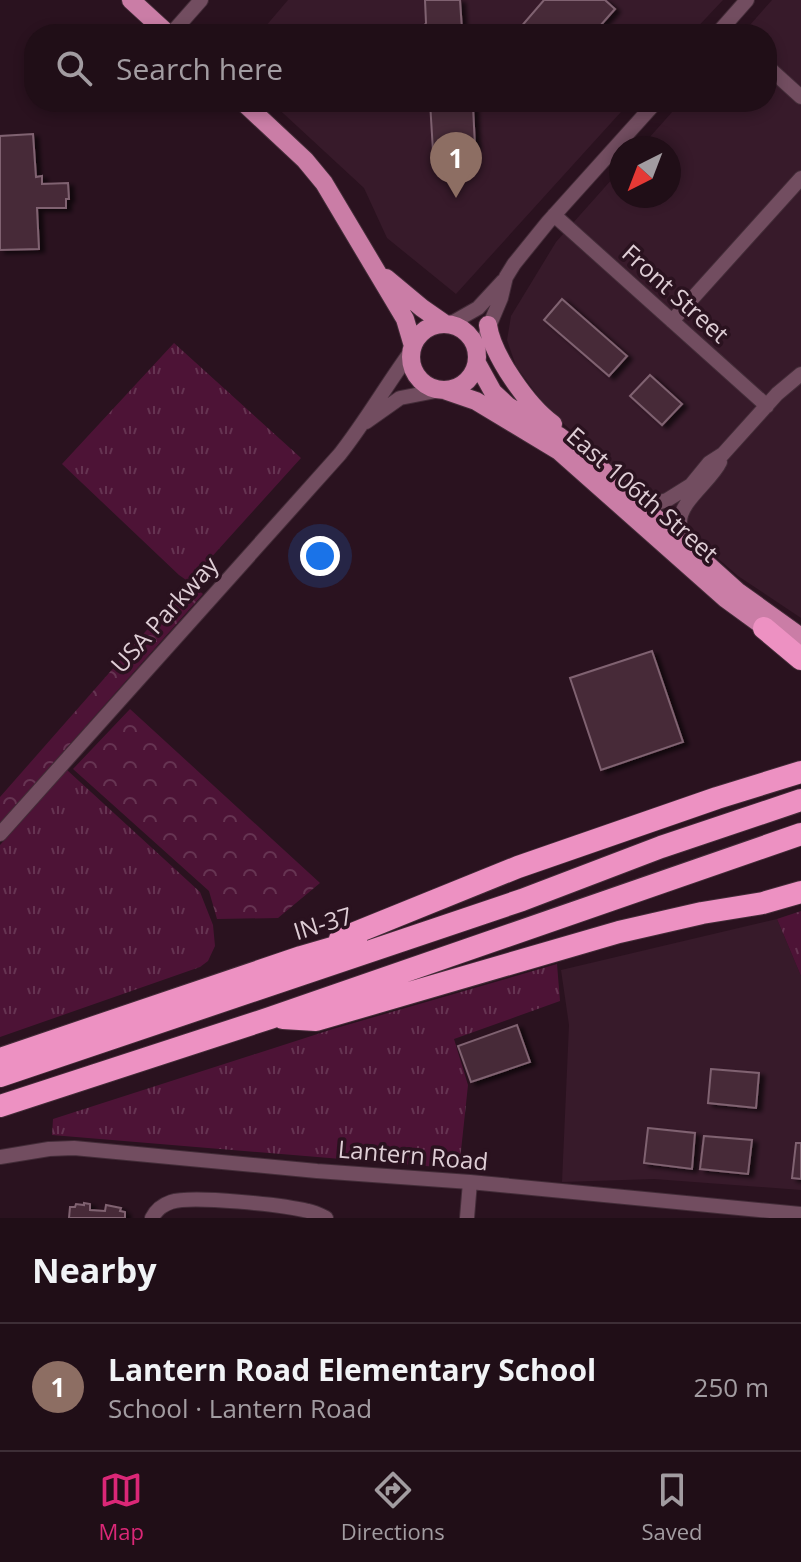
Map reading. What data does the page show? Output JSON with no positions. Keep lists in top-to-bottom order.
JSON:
{
  "streets": {
    "highway": ["IN-37"],
    "main road": ["East 106th Street"],
    "street": ["Front Street", "USA Parkway", "Lantern Road"]
  },
  "crossings": [
    ["East 106th Street", "USA Parkway"]
  ],
  "north": "bottom left",
  "page": {
    "search": "Search here",
    "pins": "1",
    "heading": "Nearby",
    "list": [
      {
        "mark": "1",
        "name": "Lantern Road Elementary School",
        "note": "School · Lantern Road",
        "value": "250 m"
      }
    ],
    "nav": ["Map", "Directions", "Saved"]
  }
}
